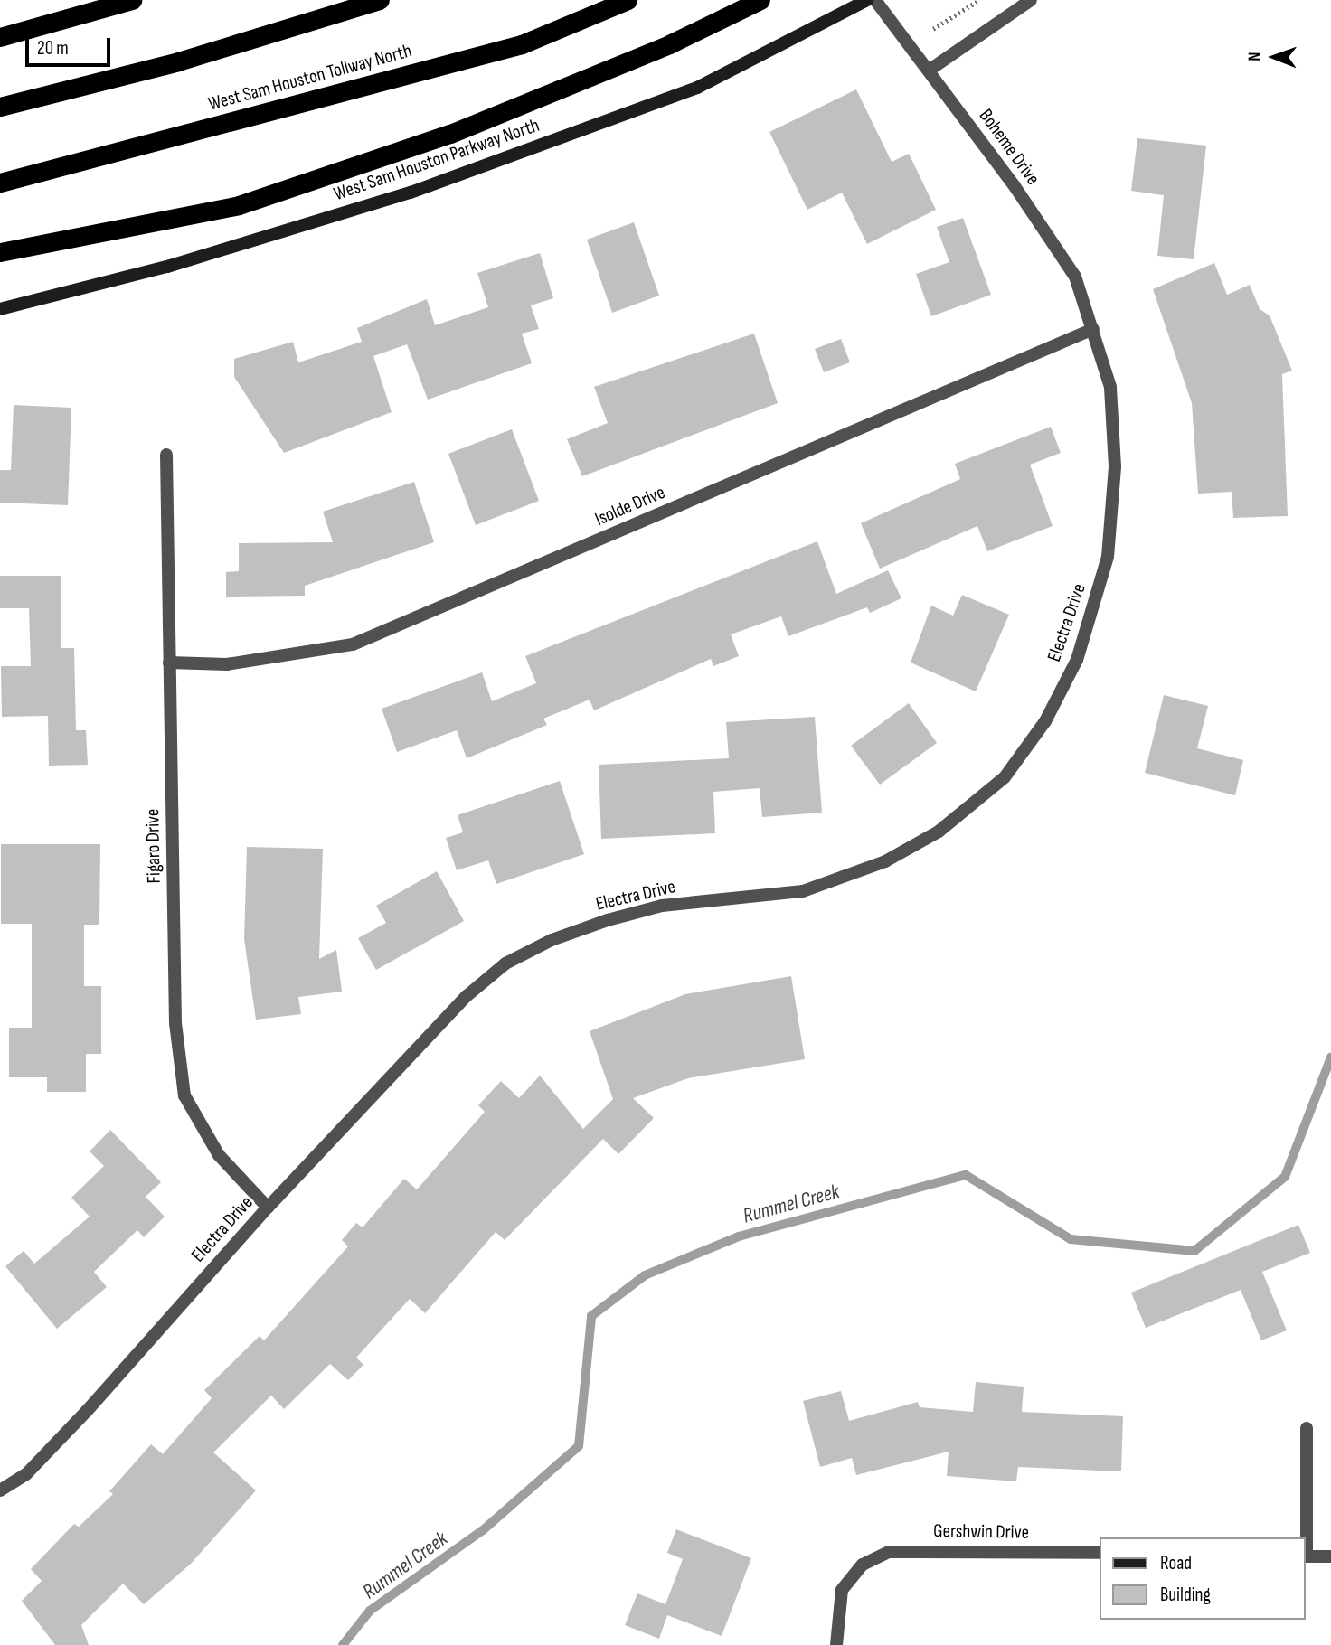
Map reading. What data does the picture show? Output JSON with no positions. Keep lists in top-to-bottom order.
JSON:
{
  "streets": {
    "highway": ["West Sam Houston Tollway North"],
    "main road": ["West Sam Houston Parkway North"],
    "street": [
      "Boheme Drive",
      "Isolde Drive",
      "Electra Drive",
      "Figaro Drive",
      "Gershwin Drive"
    ]
  },
  "crossings": [
    ["Boheme Drive", "Isolde Drive"],
    ["Boheme Drive", "Electra Drive"],
    ["Isolde Drive", "Electra Drive"],
    ["Isolde Drive", "Figaro Drive"],
    ["Electra Drive", "Figaro Drive"]
  ],
  "water": ["Rummel Creek"],
  "legend": ["Road", "Building"],
  "scale_bar": "20 m",
  "north": "left"
}
